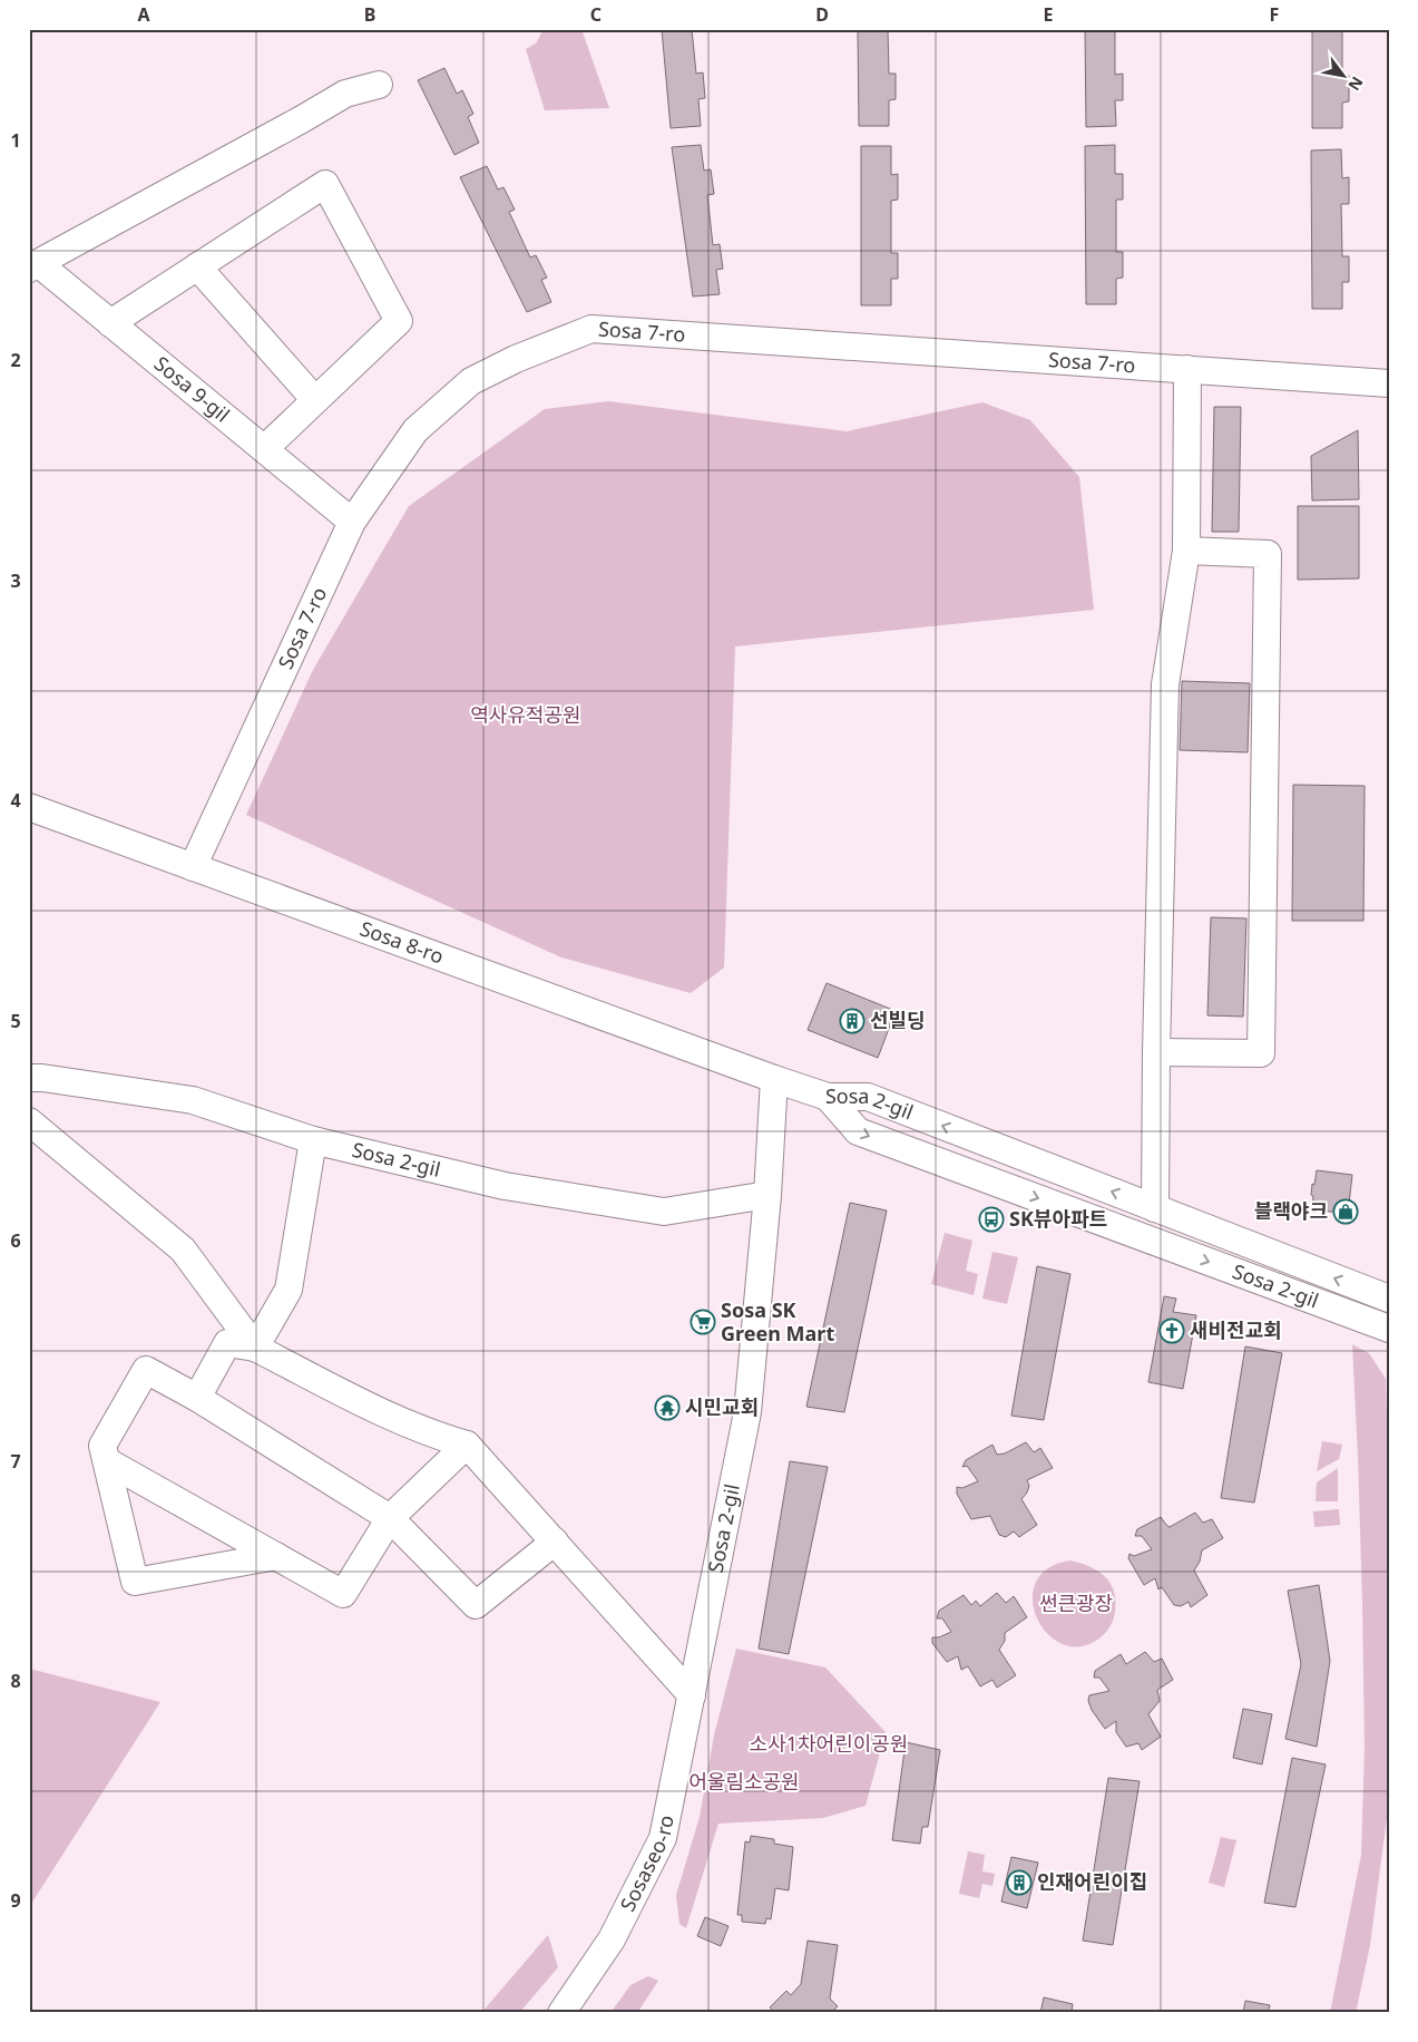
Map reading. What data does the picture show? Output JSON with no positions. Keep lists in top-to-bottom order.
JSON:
{
  "streets": {
    "street": [
      "Sosa 7-ro",
      "Sosa 9-gil",
      "Sosa 8-ro",
      "Sosa 2-gil",
      "Sosaseo-ro"
    ]
  },
  "crossings": [
    ["Sosa 7-ro", "Sosa 9-gil"],
    ["Sosa 7-ro", "Sosa 8-ro"],
    ["Sosa 8-ro", "Sosa 2-gil"],
    ["Sosa 2-gil", "Sosaseo-ro"]
  ],
  "parks": [
    "역사유적공원",
    "썬큰광장",
    "소사1차어린이공원",
    "어울림소공원"
  ],
  "places": {
    "building": ["선빌딩", "인재어린이집"],
    "shop": ["블랙야크"],
    "bus stop": ["SK뷰아파트"],
    "supermarket": ["Sosa SK Green Mart"],
    "church": ["새비전교회"],
    "temple": ["시민교회"]
  },
  "north": "bottom right",
  "grid": {
    "columns": [
      "A",
      "B",
      "C",
      "D",
      "E",
      "F"
    ],
    "rows": [
      "1",
      "2",
      "3",
      "4",
      "5",
      "6",
      "7",
      "8",
      "9"
    ]
  }
}
